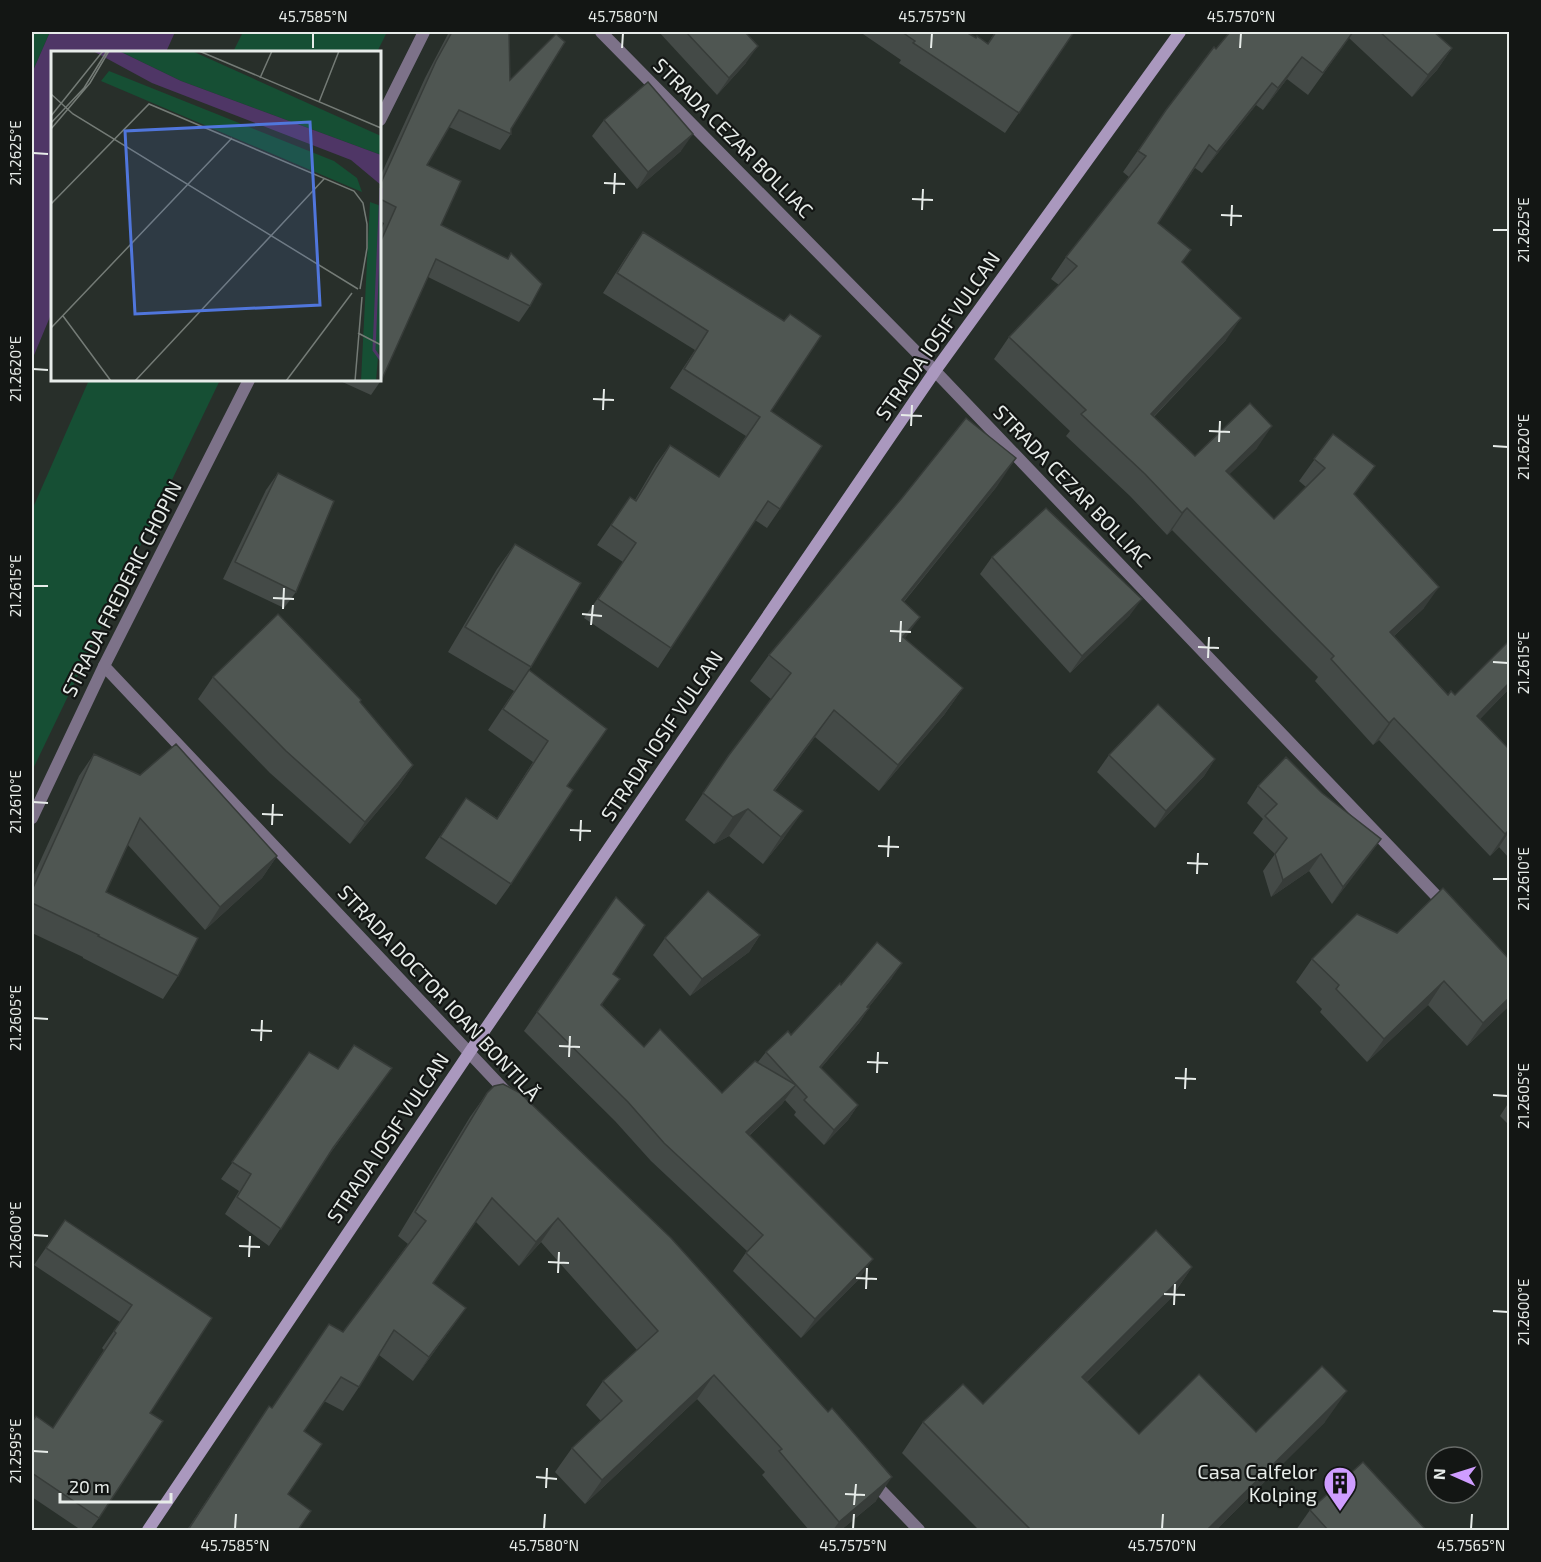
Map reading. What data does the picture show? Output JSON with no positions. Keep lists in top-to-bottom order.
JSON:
{
  "streets": {
    "street": [
      "STRADA CEZAR BOLLIAC",
      "STRADA IOSIF VULCAN",
      "STRADA FREDERIC CHOPIN",
      "STRADA DOCTOR IOAN BONTILĂ"
    ]
  },
  "crossings": [
    ["STRADA CEZAR BOLLIAC", "STRADA IOSIF VULCAN"],
    ["STRADA IOSIF VULCAN", "STRADA DOCTOR IOAN BONTILĂ"],
    ["STRADA FREDERIC CHOPIN", "STRADA DOCTOR IOAN BONTILĂ"]
  ],
  "places": {
    "building": ["Casa Calfelor Kolping"]
  },
  "scale_bar": "20 m",
  "north": "left",
  "coordinates": [
    "45.7585°N",
    "45.7580°N",
    "45.7575°N",
    "45.7570°N",
    "21.2625°E",
    "21.2620°E",
    "21.2615°E",
    "21.2610°E",
    "21.2605°E",
    "21.2600°E",
    "21.2595°E",
    "45.7565°N"
  ]
}
